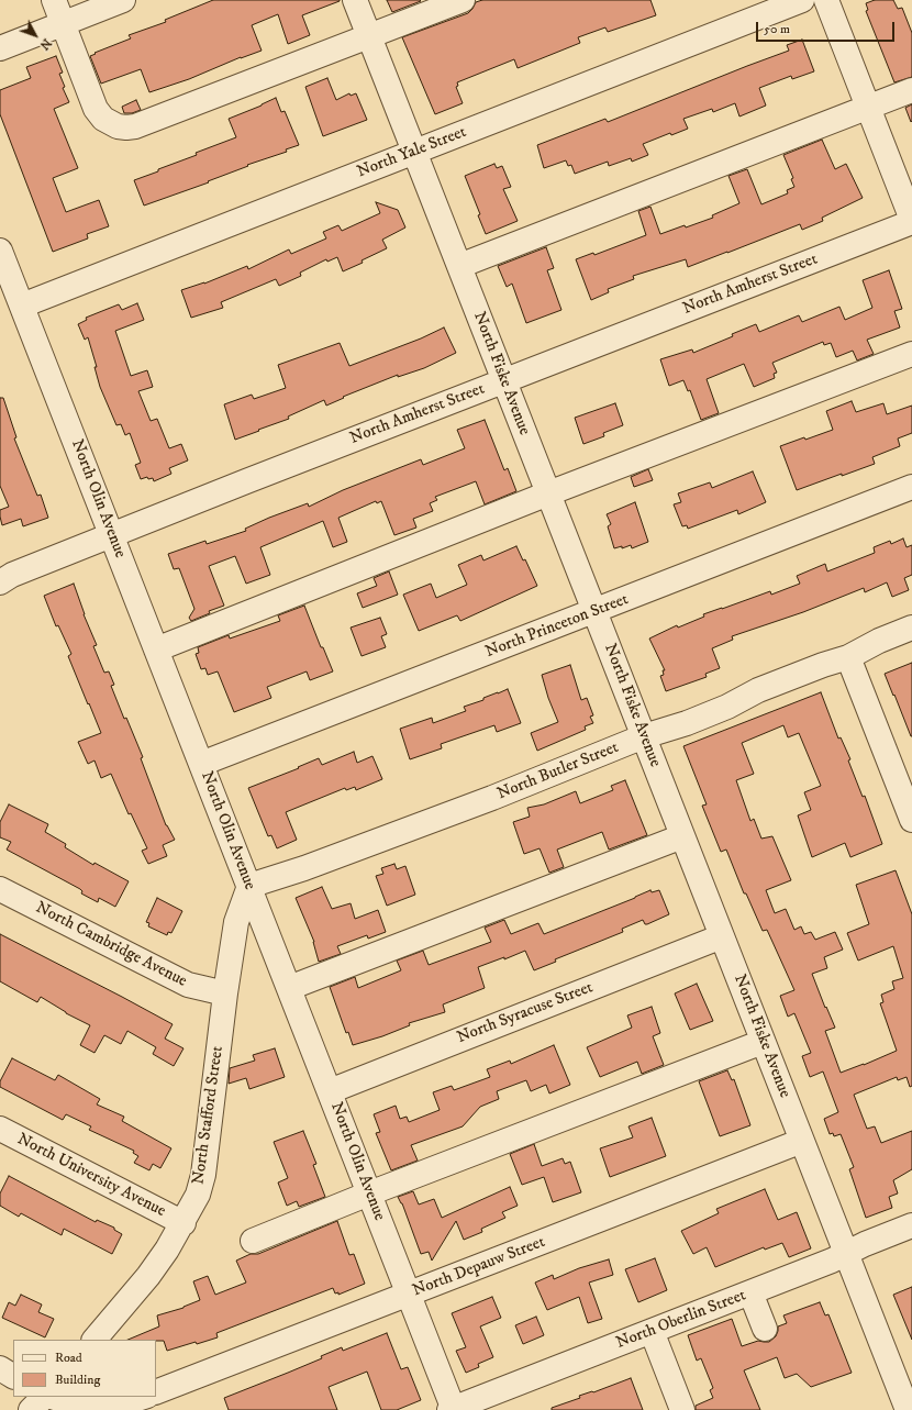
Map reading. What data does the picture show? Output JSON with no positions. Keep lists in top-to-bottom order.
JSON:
{
  "streets": {
    "street": [
      "North Yale Street",
      "North Amherst Street",
      "North Fiske Avenue",
      "North Olin Avenue",
      "North Princeton Street",
      "North Butler Street",
      "North Cambridge Avenue",
      "North Syracuse Street",
      "North Stafford Street",
      "North University Avenue",
      "North Depauw Street",
      "North Oberlin Street"
    ]
  },
  "crossings": [
    ["North Yale Street", "North Fiske Avenue"],
    ["North Yale Street", "North Olin Avenue"],
    ["North Amherst Street", "North Fiske Avenue"],
    ["North Amherst Street", "North Olin Avenue"],
    ["North Fiske Avenue", "North Princeton Street"],
    ["North Fiske Avenue", "North Butler Street"],
    ["North Fiske Avenue", "North Syracuse Street"],
    ["North Fiske Avenue", "North Depauw Street"],
    ["North Fiske Avenue", "North Oberlin Street"],
    ["North Olin Avenue", "North Princeton Street"],
    ["North Olin Avenue", "North Butler Street"],
    ["North Olin Avenue", "North Syracuse Street"],
    ["North Olin Avenue", "North Stafford Street"],
    ["North Olin Avenue", "North Depauw Street"],
    ["North Olin Avenue", "North Oberlin Street"],
    ["North Butler Street", "North Stafford Street"],
    ["North Cambridge Avenue", "North Stafford Street"],
    ["North Stafford Street", "North University Avenue"]
  ],
  "legend": ["Road", "Building"],
  "scale_bar": "50 m",
  "north": "bottom right"
}
